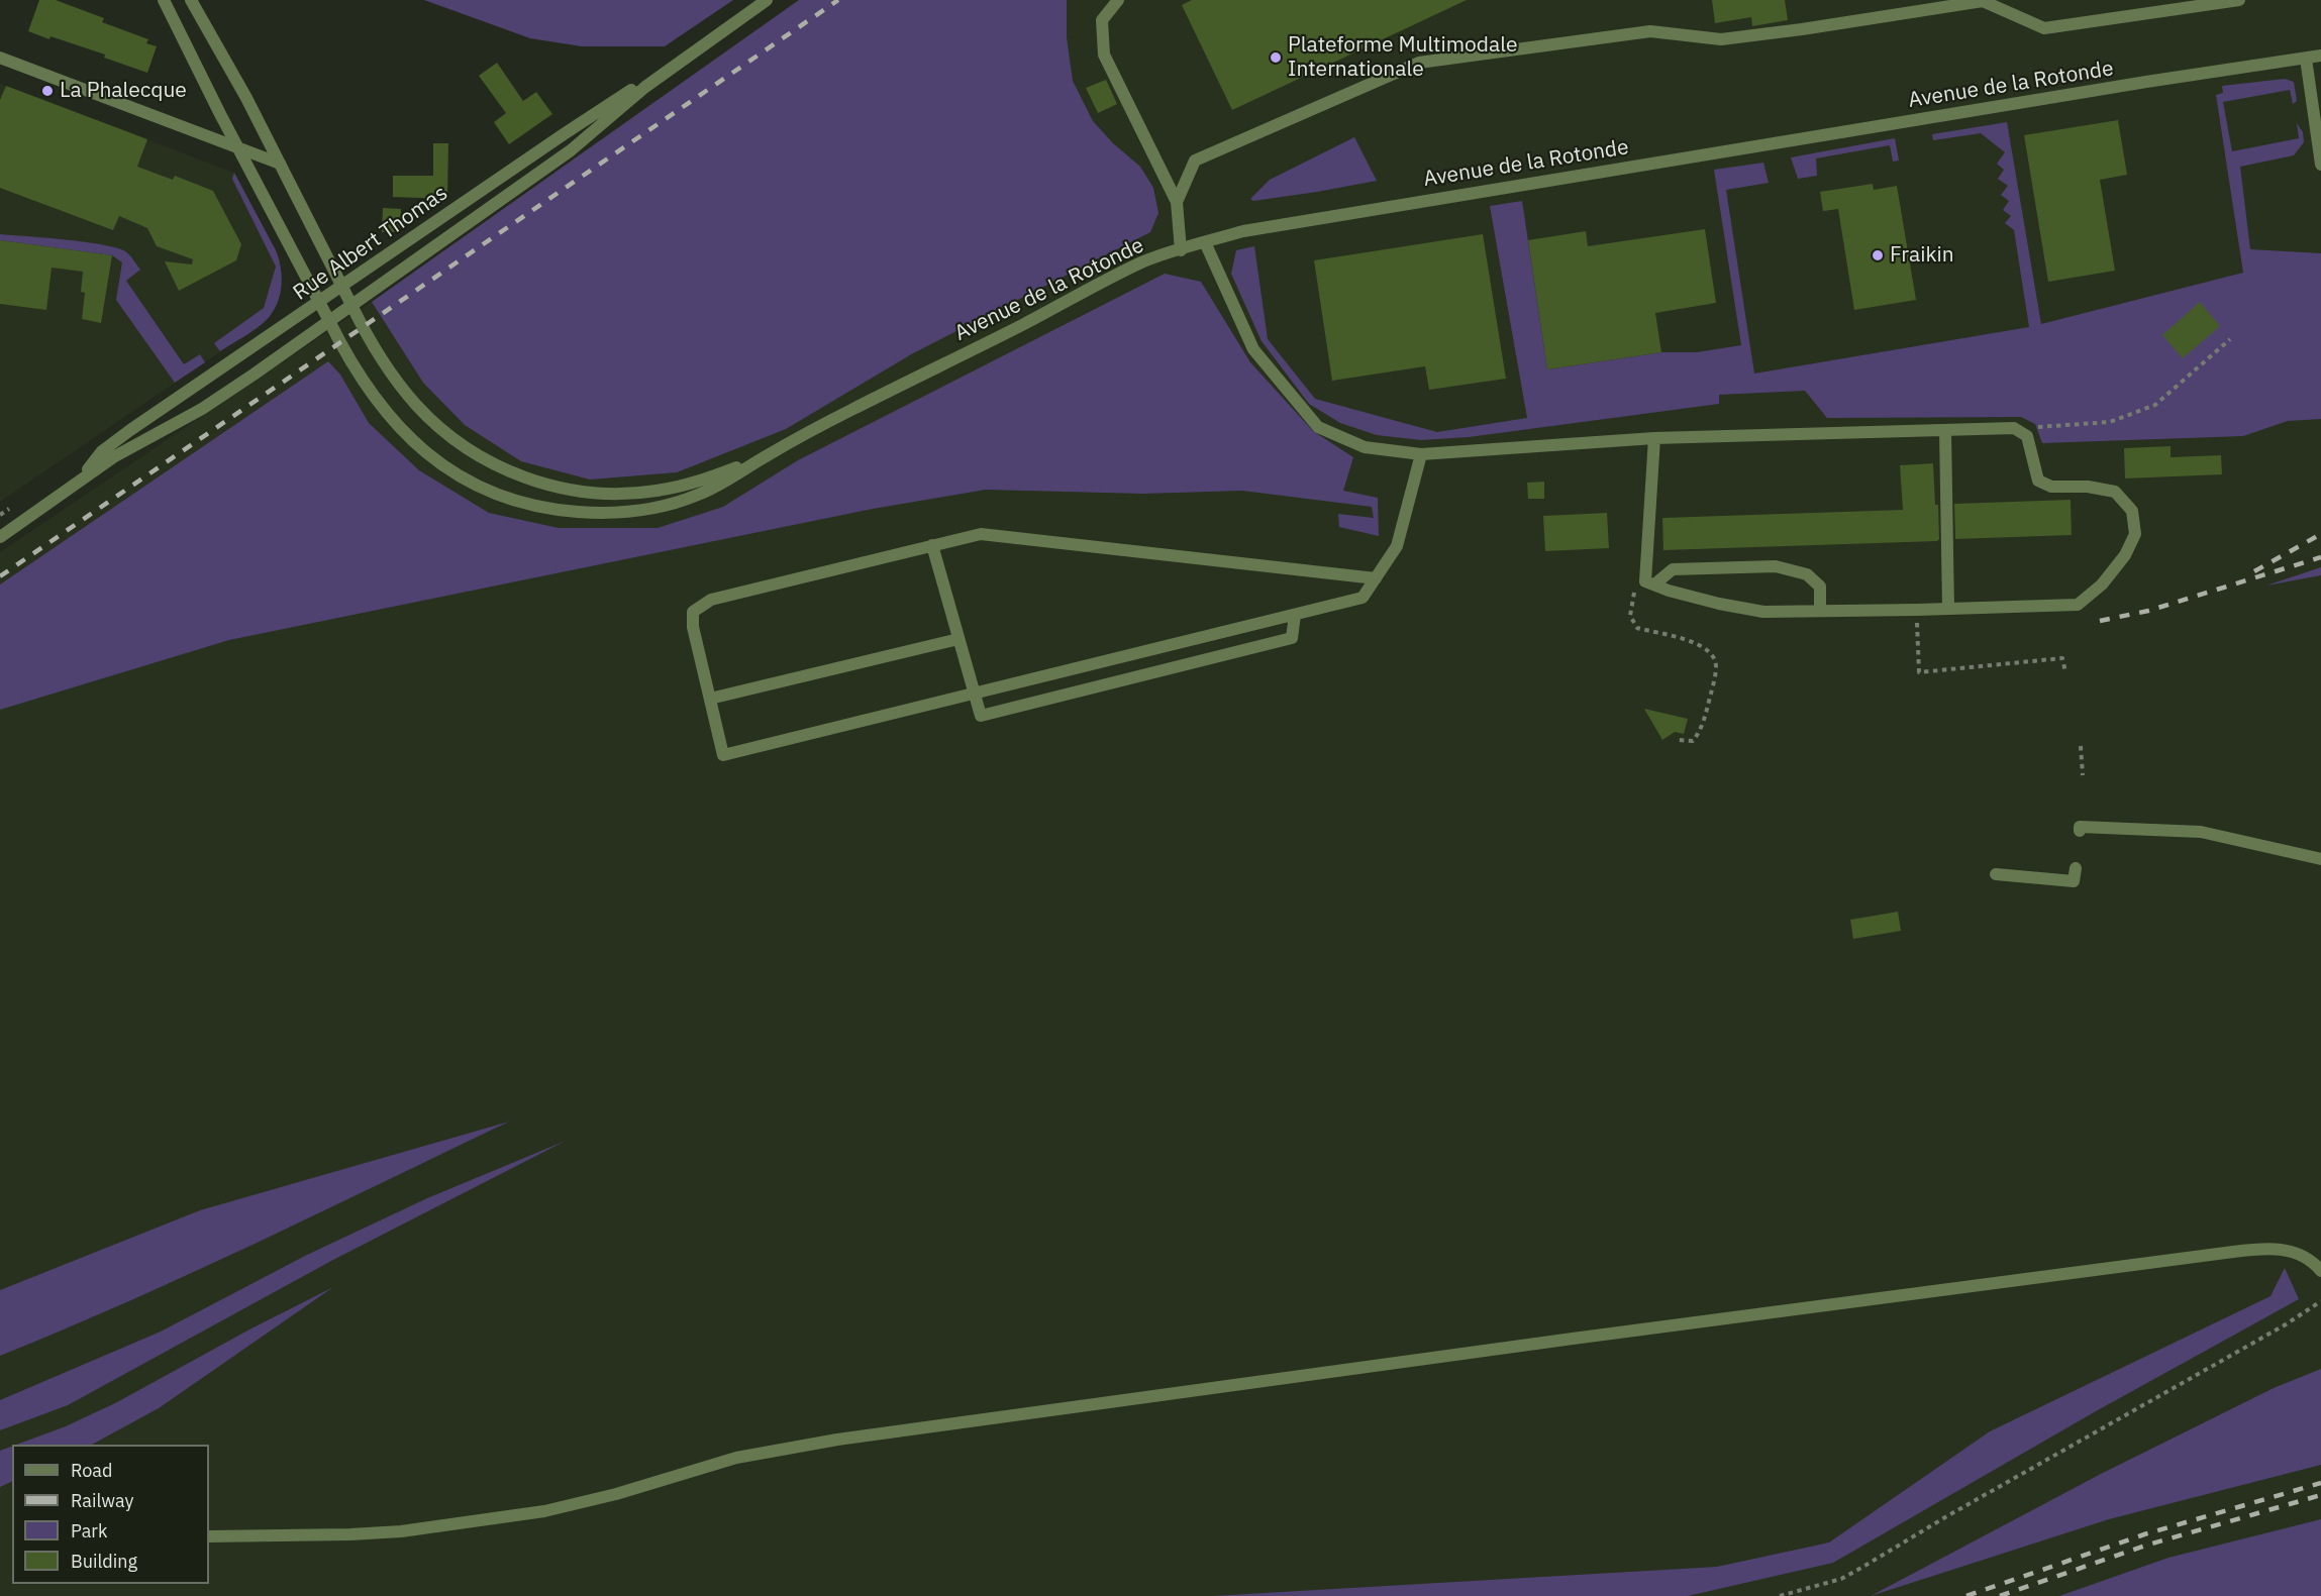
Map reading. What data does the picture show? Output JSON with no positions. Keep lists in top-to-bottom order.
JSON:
{
  "streets": {
    "street": ["Avenue de la Rotonde", "Rue Albert Thomas"]
  },
  "crossings": [
    ["Avenue de la Rotonde", "Rue Albert Thomas"]
  ],
  "places": ["Plateforme Multimodale Internationale", "La Phalecque", "Fraikin"],
  "legend": [
    "Road",
    "Railway",
    "Park",
    "Building"
  ]
}
